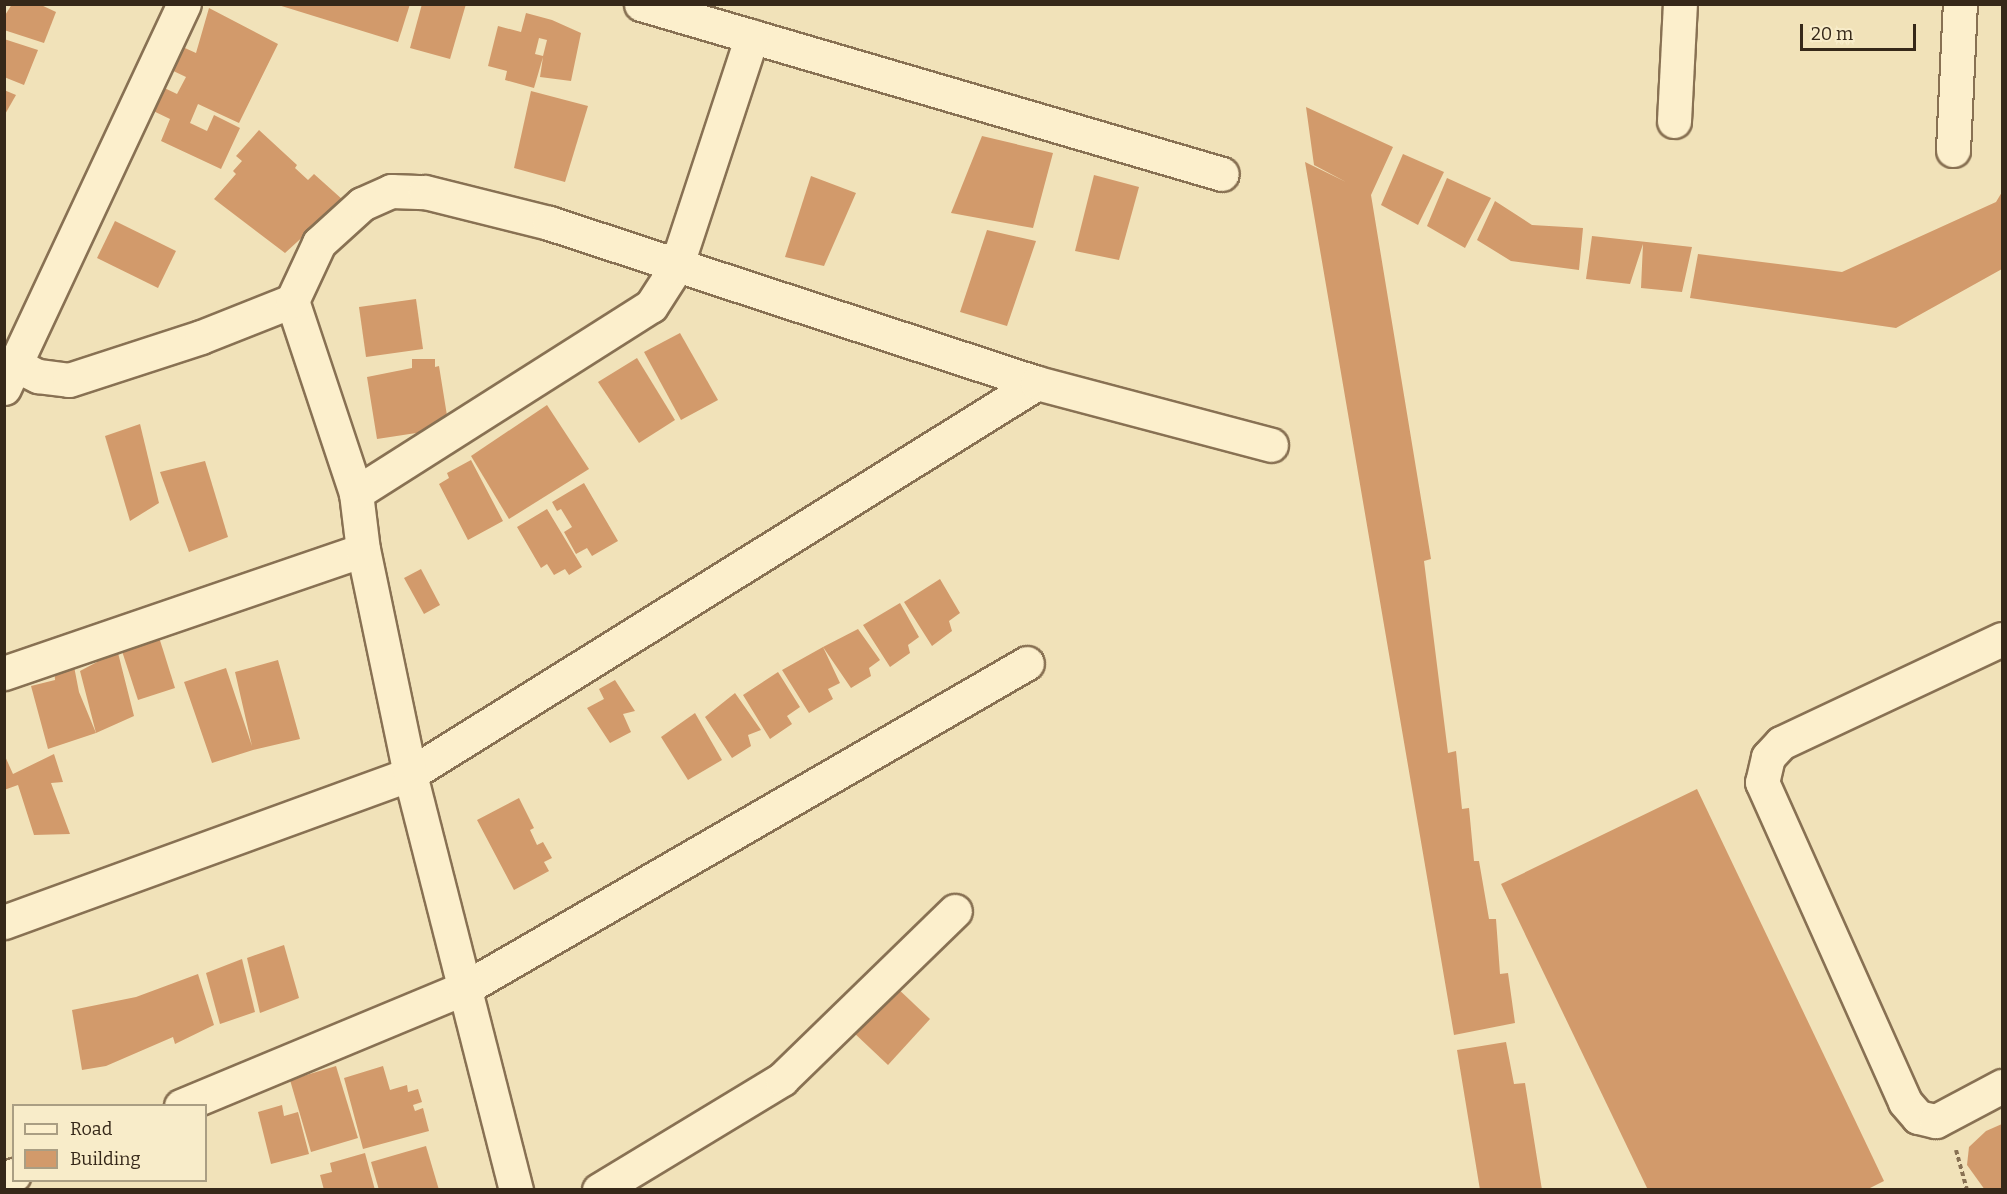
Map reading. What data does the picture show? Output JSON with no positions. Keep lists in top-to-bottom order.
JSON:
{
  "legend": ["Road", "Building"],
  "scale_bar": "20 m"
}
